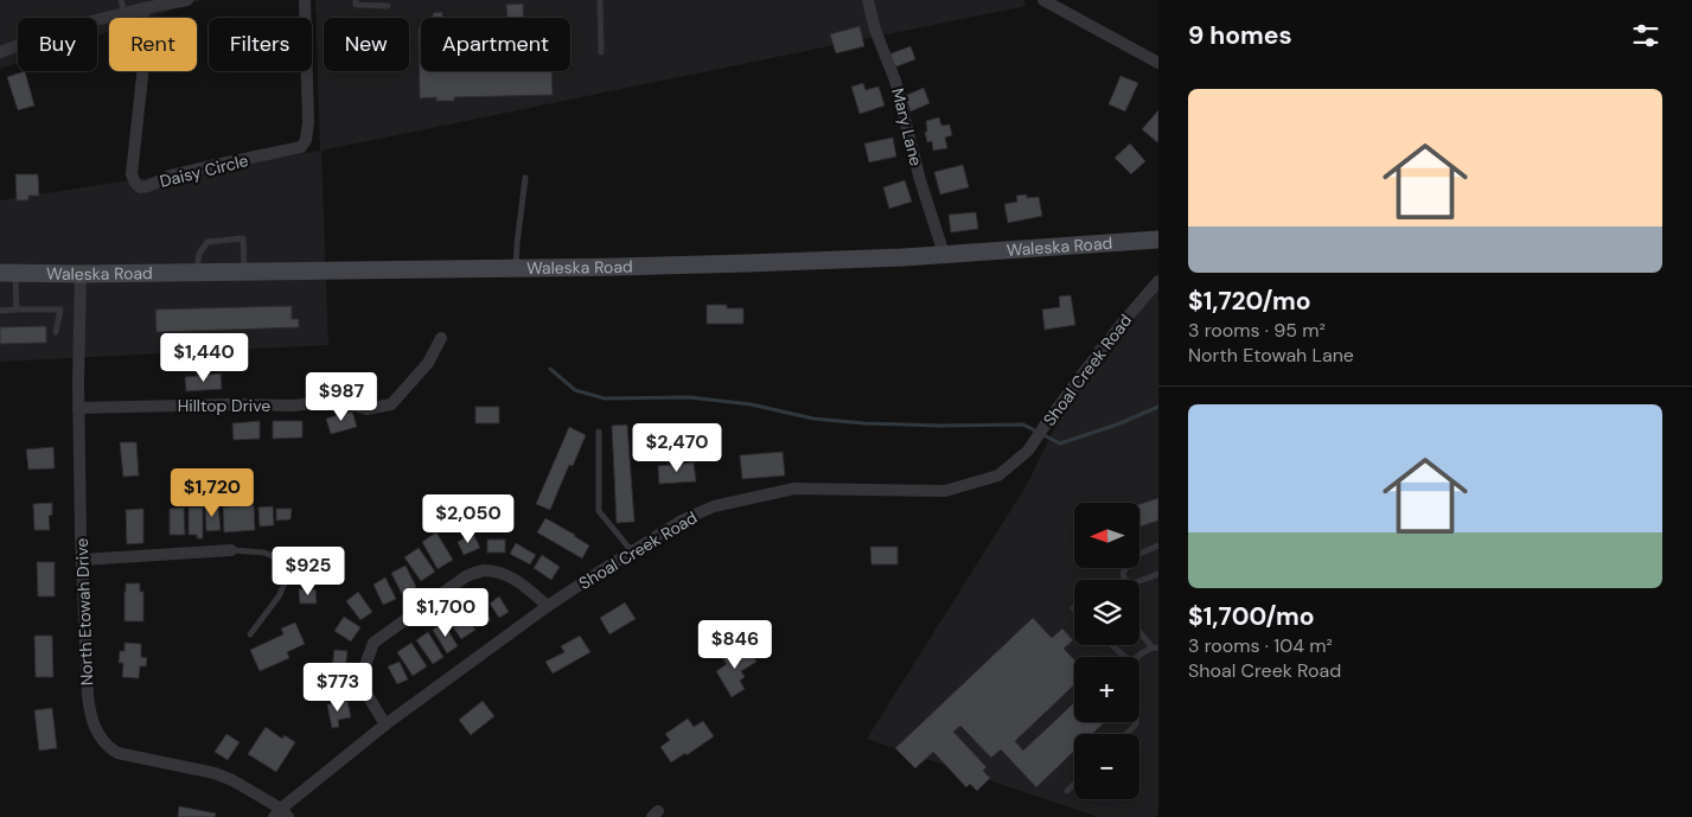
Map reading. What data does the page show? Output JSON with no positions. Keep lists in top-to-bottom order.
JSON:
{
  "streets": {
    "main road": ["Waleska Road"],
    "street": [
      "Mary Lane",
      "Daisy Circle",
      "Shoal Creek Road",
      "Hilltop Drive",
      "North Etowah Drive"
    ]
  },
  "crossings": [
    ["Mary Lane", "Waleska Road"],
    ["Waleska Road", "North Etowah Drive"],
    ["Shoal Creek Road", "North Etowah Drive"],
    ["Hilltop Drive", "North Etowah Drive"]
  ],
  "north": "left",
  "page": {
    "heading": "9 homes",
    "chip": [
      "Buy",
      "Rent",
      "Filters",
      "New",
      "Apartment"
    ],
    "list": [
      {
        "name": "$1,720/mo",
        "note": "3 rooms · 95 m² · North Etowah Lane"
      },
      {
        "name": "$1,700/mo",
        "note": "3 rooms · 104 m² · Shoal Creek Road"
      }
    ],
    "price": [
      "$1,440",
      "$987",
      "$2,470",
      "$1,720",
      "$2,050",
      "$925",
      "$1,700",
      "$846",
      "$773"
    ],
    "map_buttons": ["+", "−"]
  }
}
